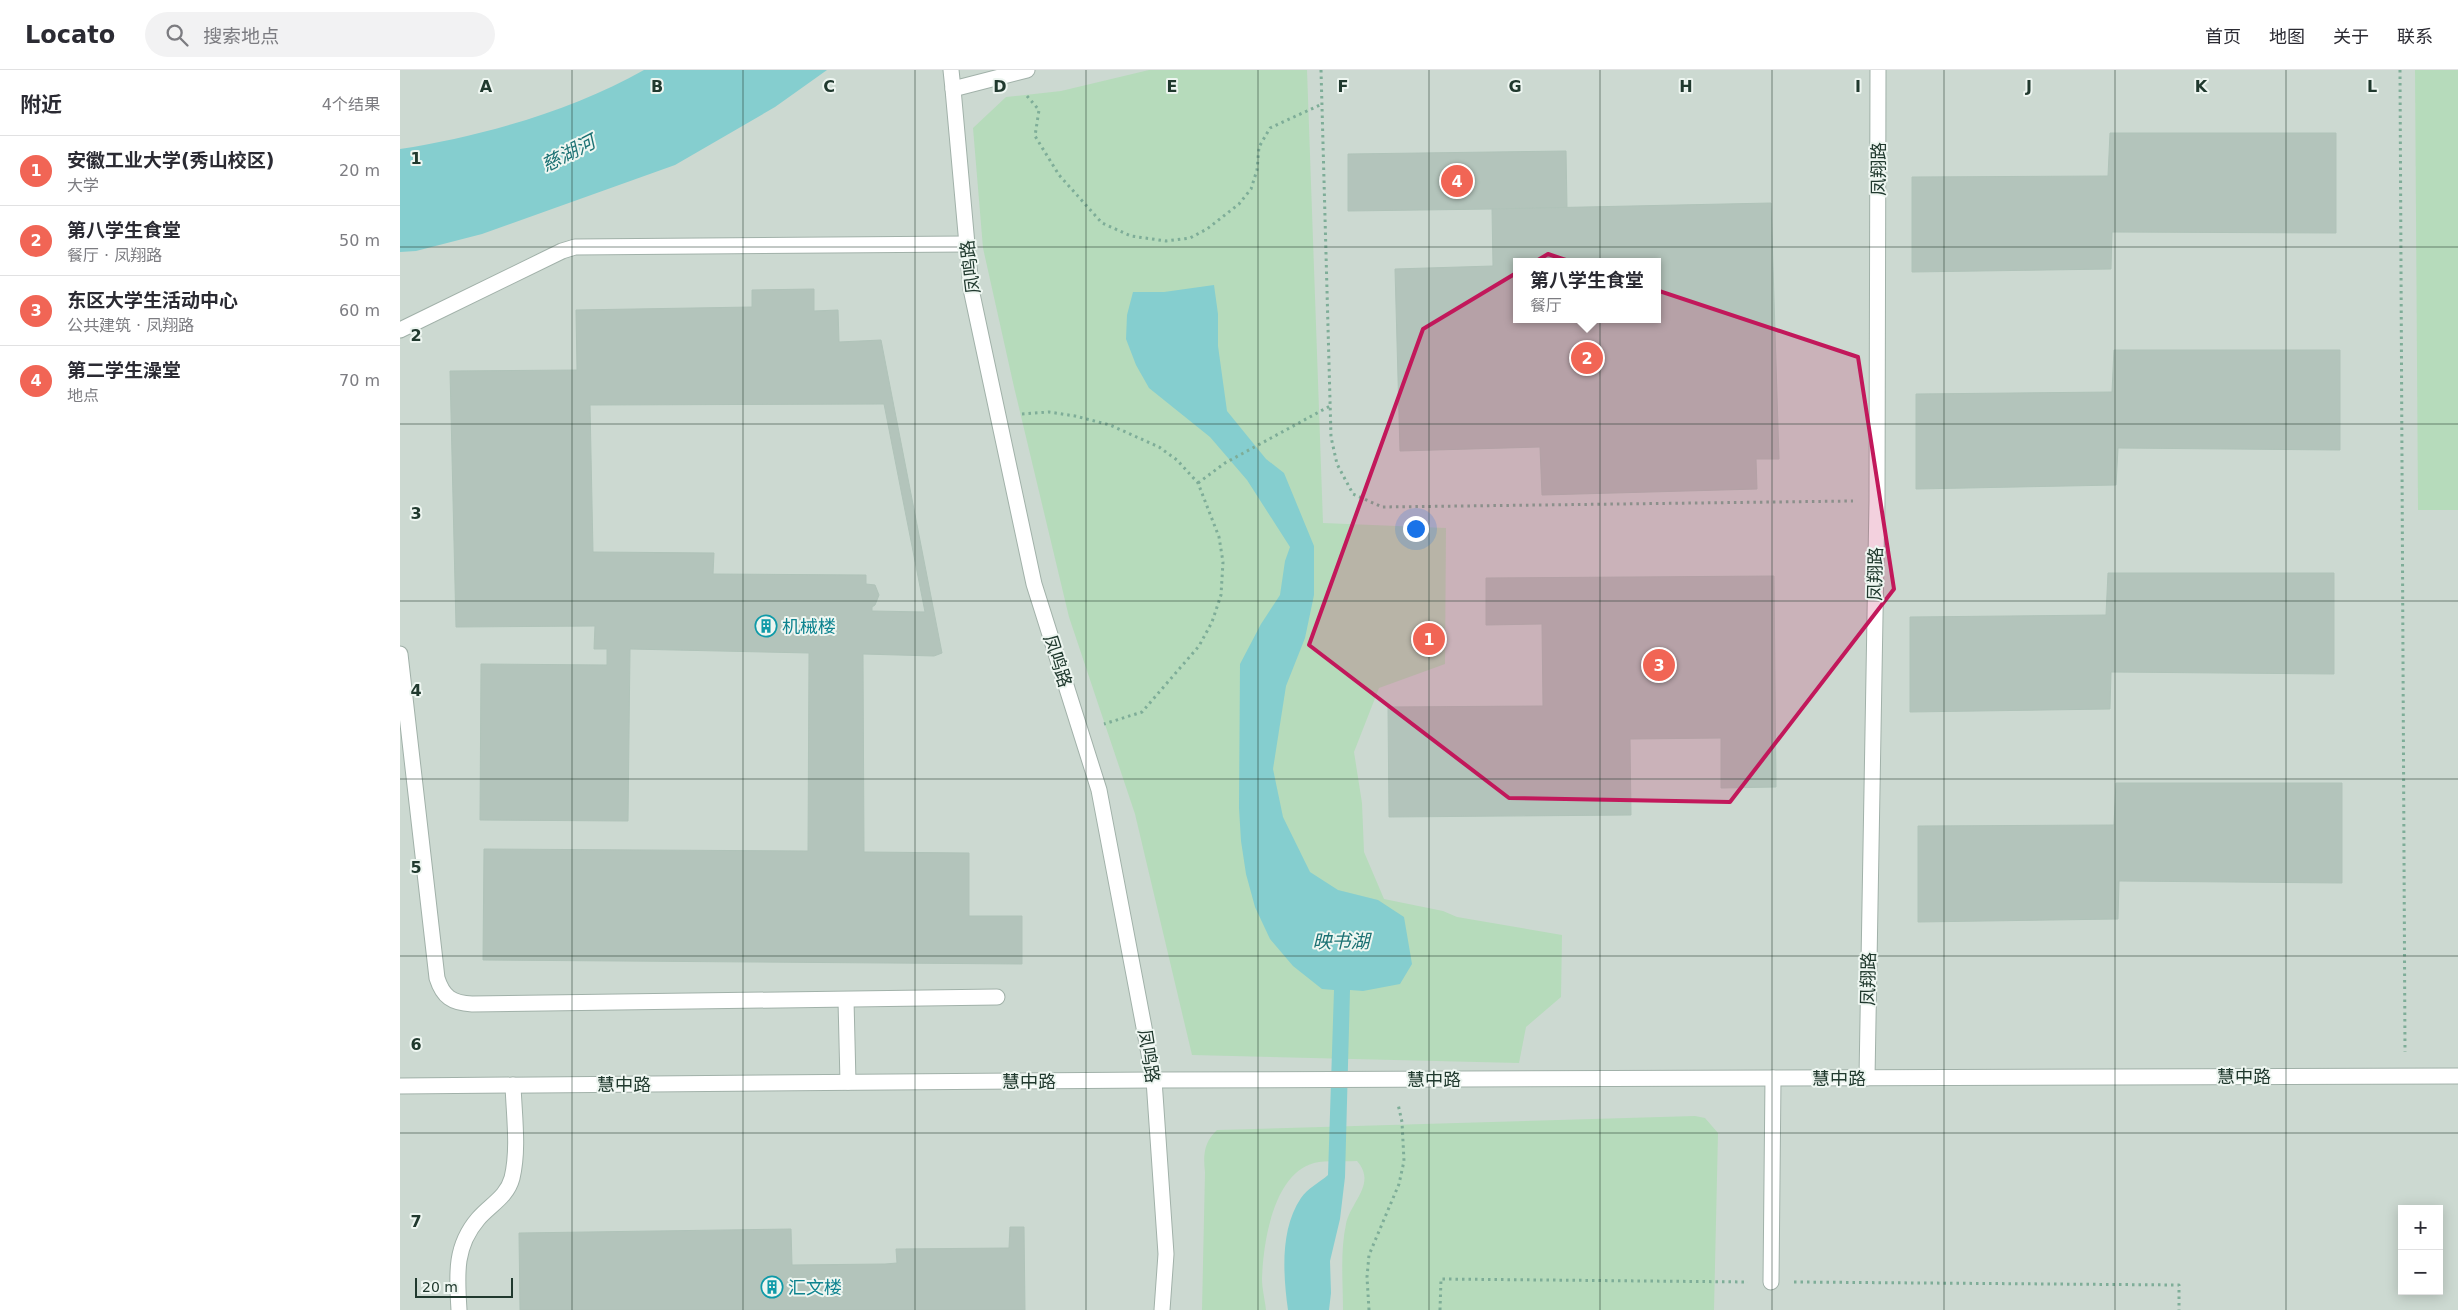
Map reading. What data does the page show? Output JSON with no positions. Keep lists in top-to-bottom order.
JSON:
{
  "streets": {
    "street": ["凤翔路", "凤鸣路", "慧中路"]
  },
  "crossings": [
    ["凤翔路", "慧中路"],
    ["凤鸣路", "慧中路"]
  ],
  "water": ["慈湖河", "映书湖"],
  "places": {
    "building": ["机械楼", "汇文楼"]
  },
  "scale_bar": "20 m",
  "page": {
    "header": "Locato",
    "search": "搜索地点",
    "nav": [
      "首页",
      "地图",
      "关于",
      "联系"
    ],
    "heading": ["附近", "4个结果"],
    "list": [
      {
        "mark": "1",
        "name": "安徽工业大学(秀山校区)",
        "note": "大学",
        "value": "20 m"
      },
      {
        "mark": "2",
        "name": "第八学生食堂",
        "note": "餐厅 · 凤翔路",
        "value": "50 m"
      },
      {
        "mark": "3",
        "name": "东区大学生活动中心",
        "note": "公共建筑 · 凤翔路",
        "value": "60 m"
      },
      {
        "mark": "4",
        "name": "第二学生澡堂",
        "note": "地点",
        "value": "70 m"
      }
    ],
    "pins": [
      "4",
      "2",
      "1",
      "3"
    ],
    "popup": ["第八学生食堂", "餐厅"],
    "map_buttons": ["+", "−"],
    "scale": "20 m"
  },
  "grid": {
    "columns": [
      "A",
      "B",
      "C",
      "D",
      "E",
      "F",
      "G",
      "H",
      "I",
      "J",
      "K",
      "L"
    ],
    "rows": [
      "1",
      "2",
      "3",
      "4",
      "5",
      "6",
      "7"
    ]
  }
}
